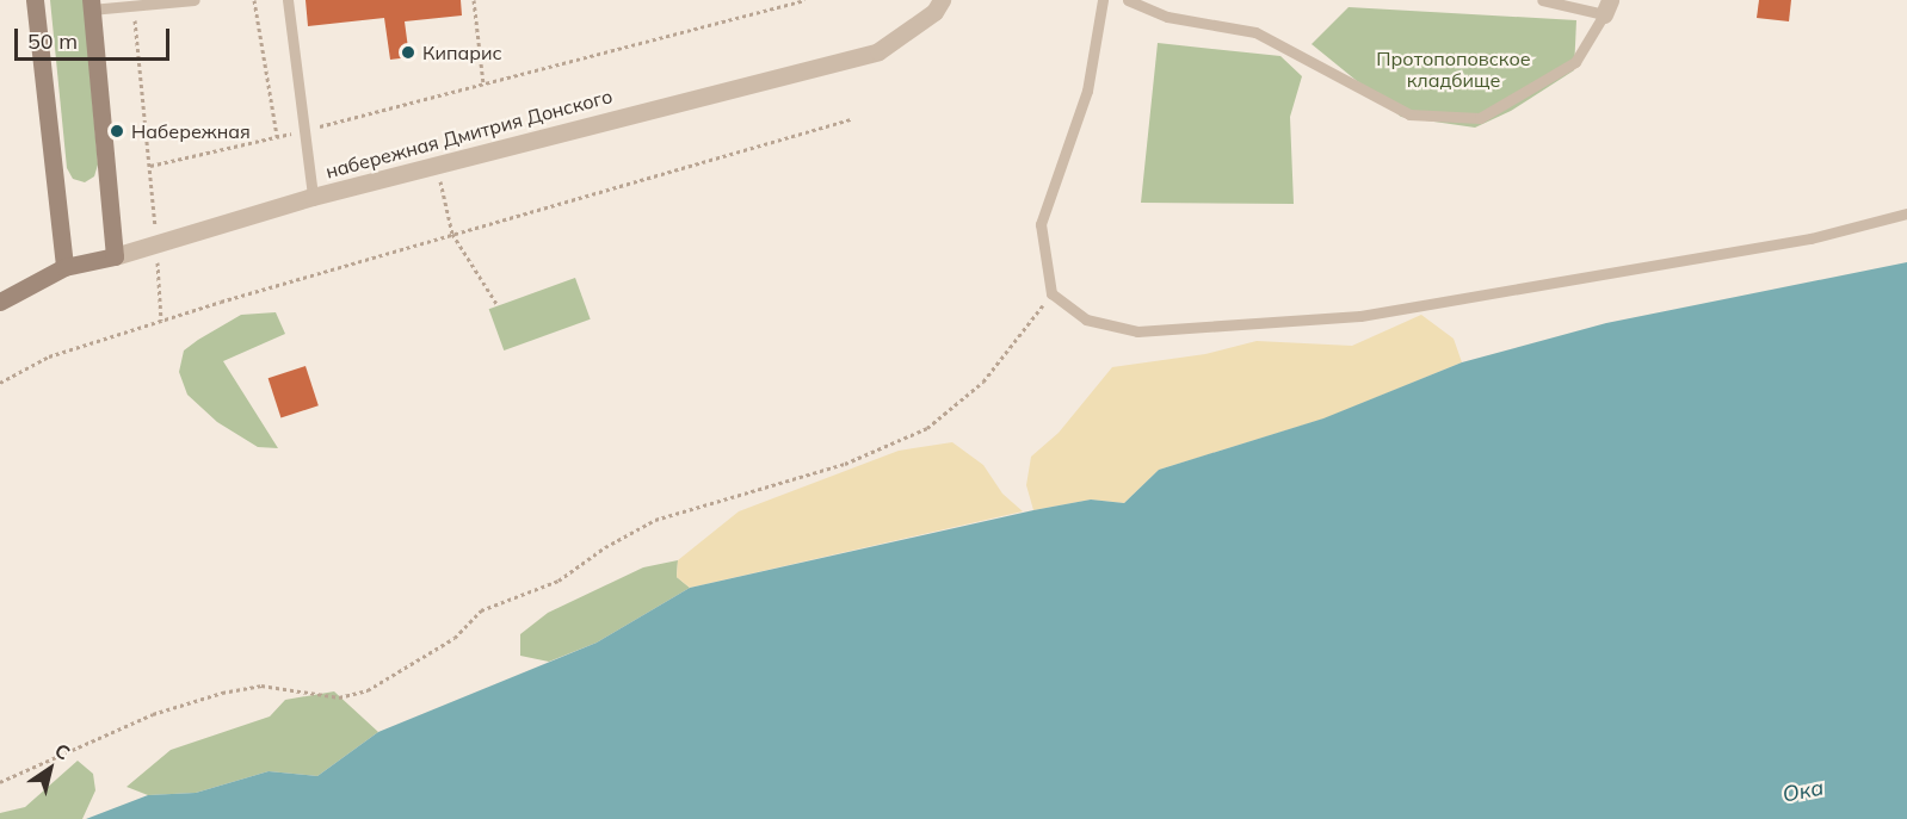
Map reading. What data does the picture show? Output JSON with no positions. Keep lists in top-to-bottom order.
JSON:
{
  "streets": {
    "street": ["набережная Дмитрия Донского"]
  },
  "water": ["Ока"],
  "parks": ["Протопоповское кладбище"],
  "places": ["Кипарис", "Набережная"],
  "scale_bar": "50 m",
  "north": "top right"
}
